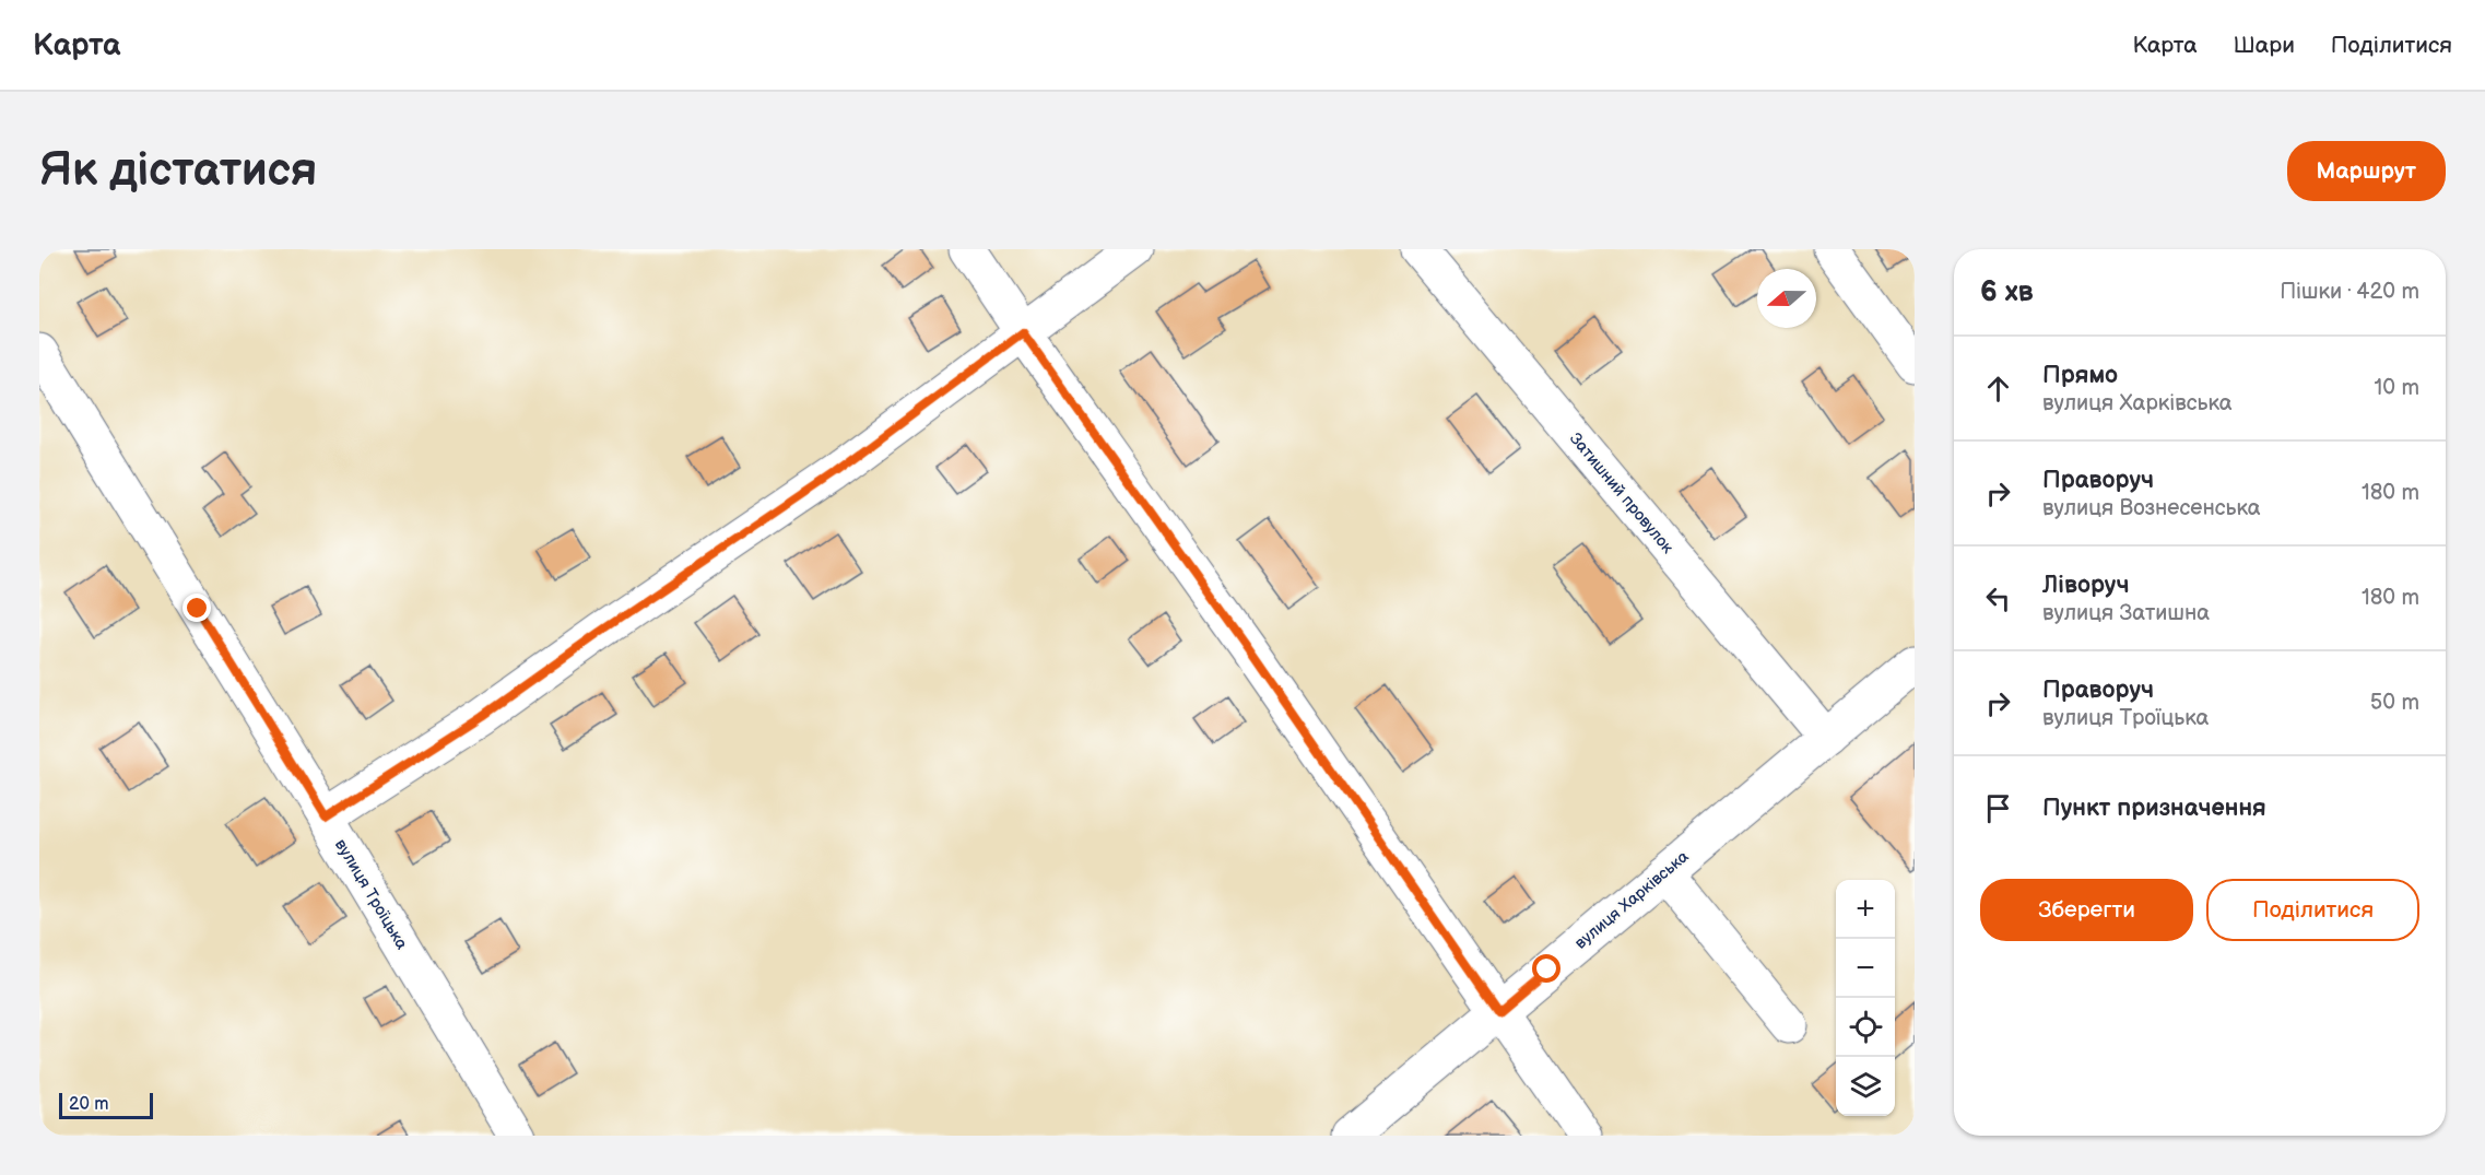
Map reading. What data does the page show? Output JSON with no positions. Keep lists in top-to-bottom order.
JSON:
{
  "streets": {
    "street": ["Затишний провулок", "вулиця Троїцька", "вулиця Харківська"]
  },
  "crossings": [
    ["Затишний провулок", "вулиця Харківська"]
  ],
  "scale_bar": "20 m",
  "north": "left",
  "page": {
    "header": "Карта",
    "nav": ["Карта", "Шари", "Поділитися"],
    "buttons": [
      "Маршрут",
      ["Зберегти", "Поділитися"]
    ],
    "title": "Як дістатися",
    "heading": ["6 хв", "Пішки · 420 m"],
    "list": [
      ["Прямо", "вулиця Харківська", "10 m"],
      ["Праворуч", "вулиця Вознесенська", "180 m"],
      ["Ліворуч", "вулиця Затишна", "180 m"],
      ["Праворуч", "вулиця Троїцька", "50 m"],
      "Пункт призначення"
    ],
    "map_buttons": ["+", "−"],
    "scale": "20 m"
  }
}
